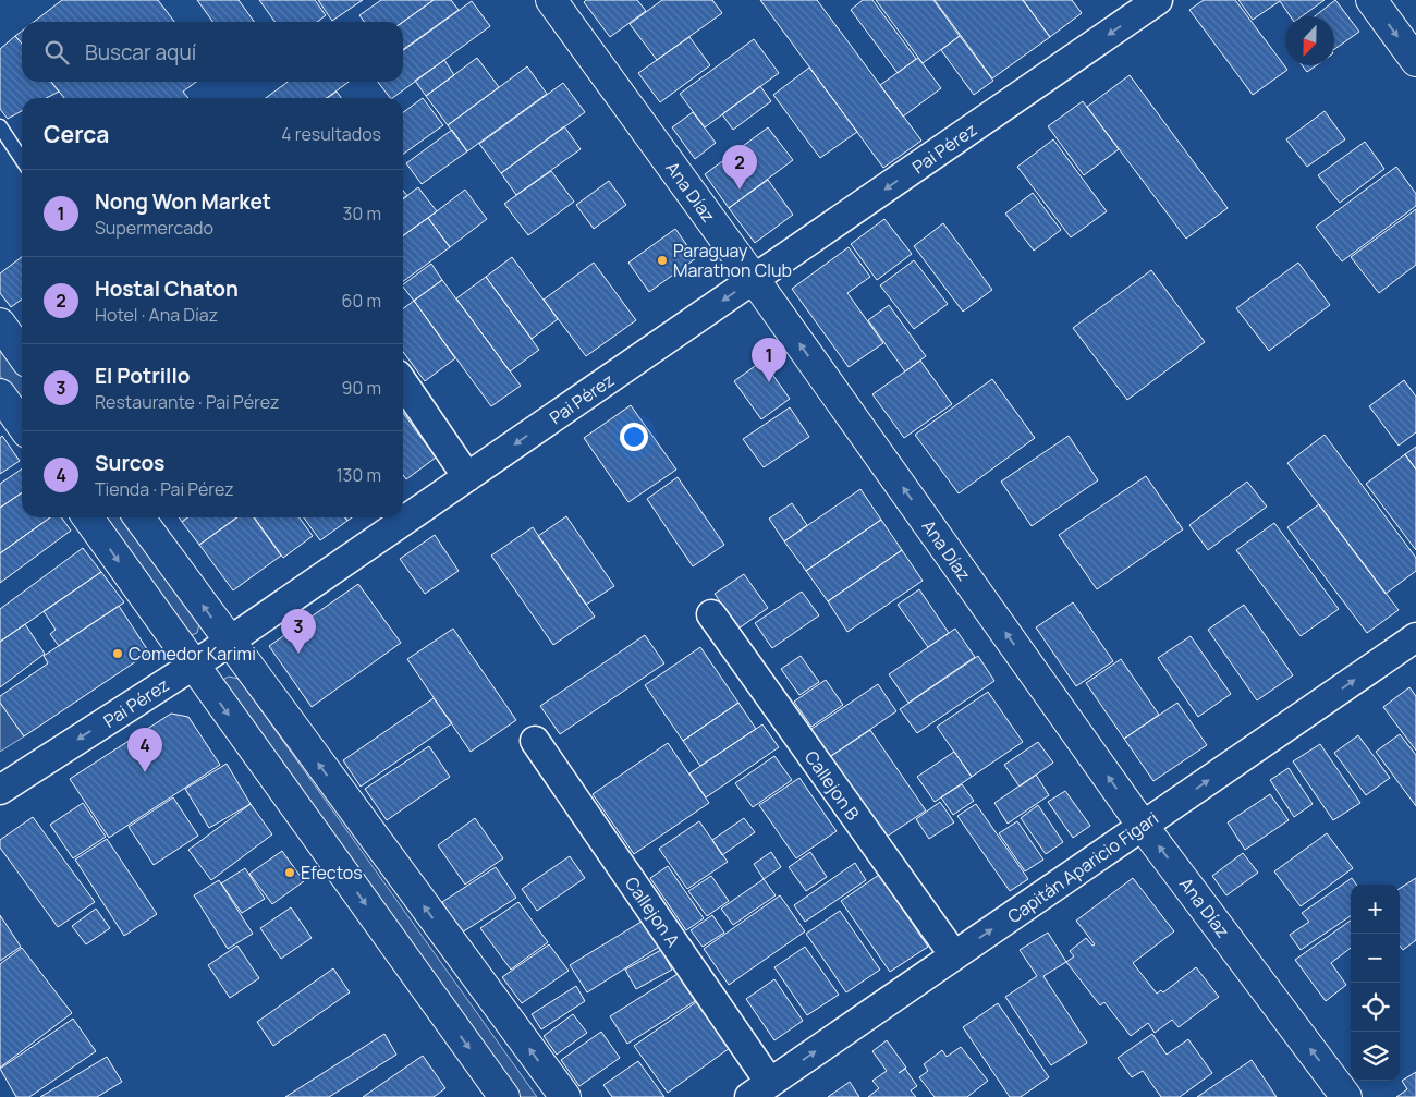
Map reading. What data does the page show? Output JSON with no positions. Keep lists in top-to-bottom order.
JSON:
{
  "streets": {
    "main road": ["Ana Díaz"],
    "street": [
      "Pai Pérez",
      "Callejon B",
      "Capitán Aparicio Figari",
      "Callejon A"
    ]
  },
  "crossings": [
    ["Pai Pérez", "Ana Díaz"],
    ["Ana Díaz", "Capitán Aparicio Figari"],
    ["Callejon B", "Capitán Aparicio Figari"],
    ["Capitán Aparicio Figari", "Callejon A"]
  ],
  "one_way": ["Pai Pérez", "Ana Díaz", "Capitán Aparicio Figari"],
  "places": ["Paraguay Marathon Club", "Comedor Karimi", "Efectos"],
  "north": "bottom",
  "page": {
    "search": "Buscar aquí",
    "heading": ["Cerca", "4 resultados"],
    "pins": [
      "2",
      "1",
      "3",
      "4"
    ],
    "list": [
      {
        "mark": "1",
        "name": "Nong Won Market",
        "note": "Supermercado",
        "value": "30 m"
      },
      {
        "mark": "2",
        "name": "Hostal Chaton",
        "note": "Hotel · Ana Díaz",
        "value": "60 m"
      },
      {
        "mark": "3",
        "name": "El Potrillo",
        "note": "Restaurante · Pai Pérez",
        "value": "90 m"
      },
      {
        "mark": "4",
        "name": "Surcos",
        "note": "Tienda · Pai Pérez",
        "value": "130 m"
      }
    ],
    "map_buttons": ["+", "−"]
  }
}
